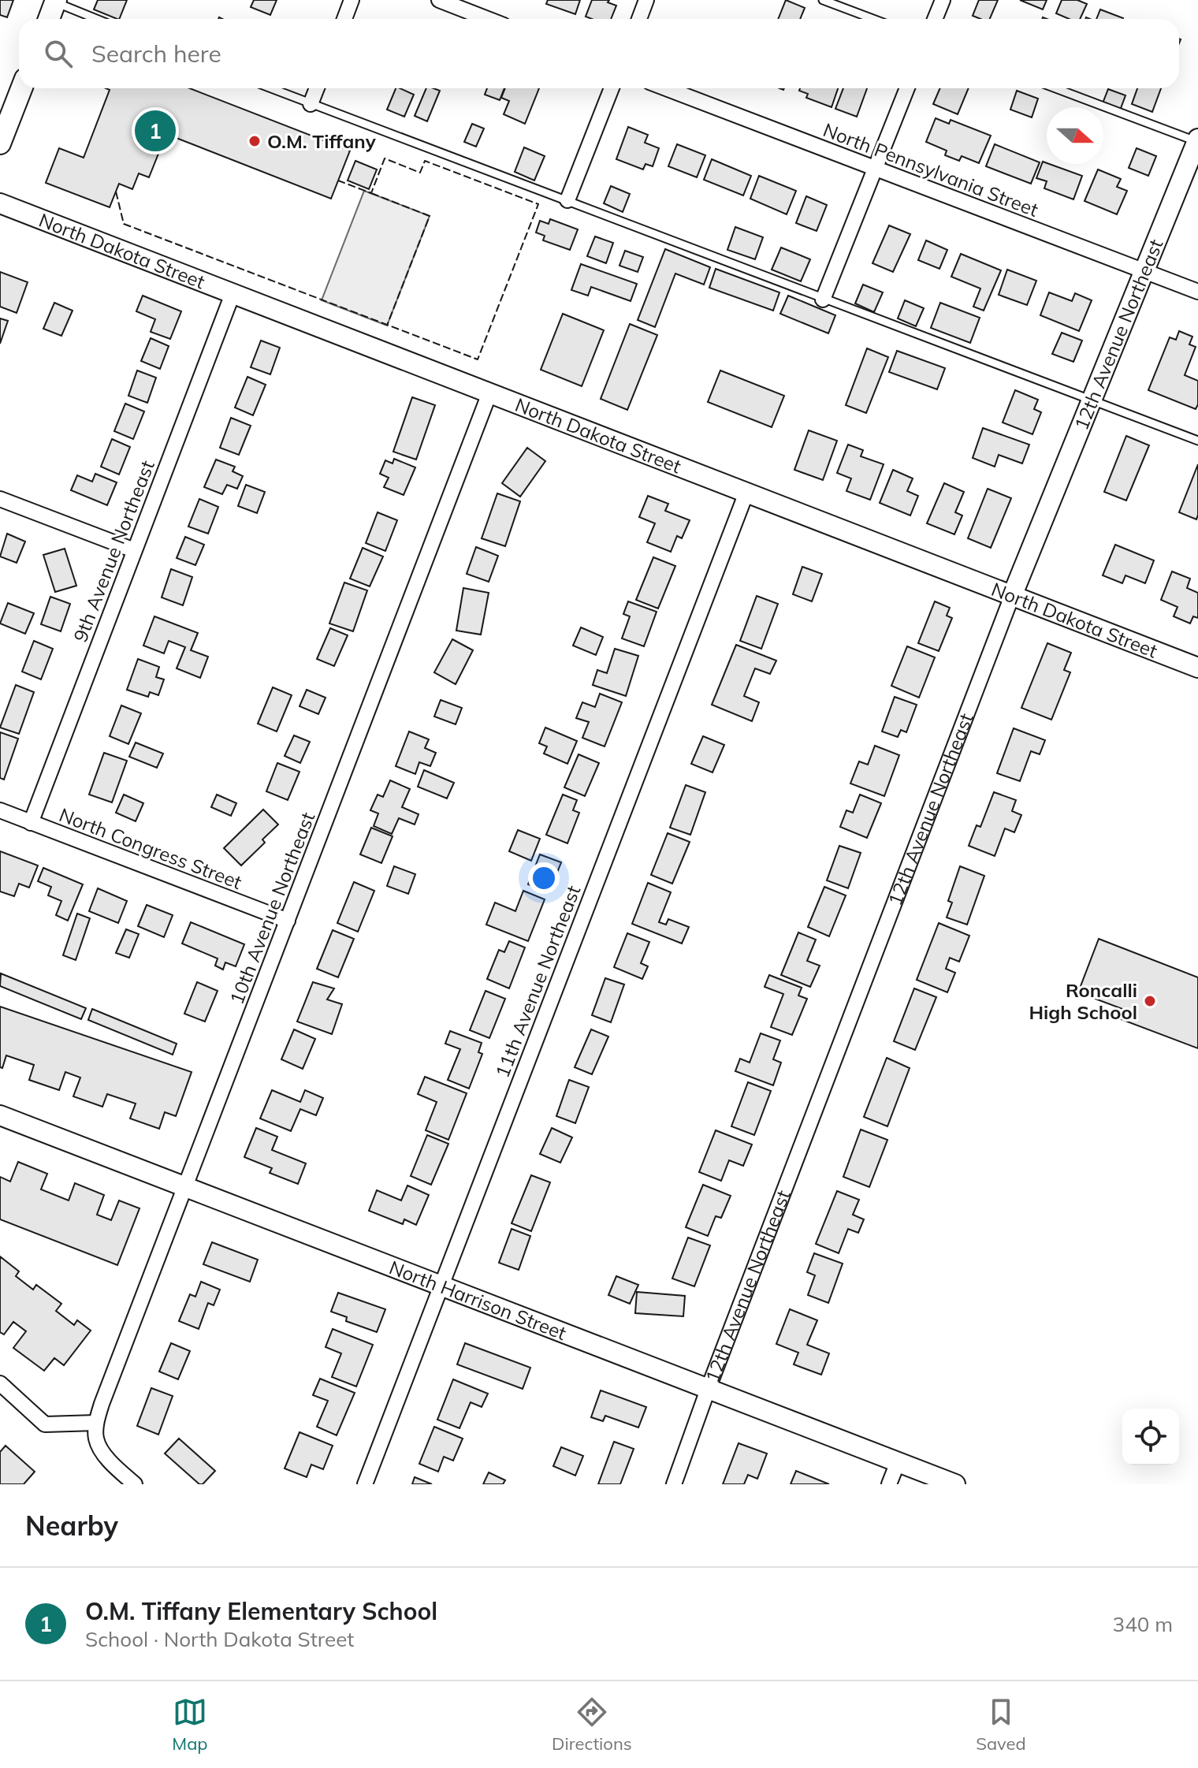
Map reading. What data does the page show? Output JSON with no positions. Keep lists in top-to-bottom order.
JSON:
{
  "streets": {
    "street": [
      "North Pennsylvania Street",
      "North Dakota Street",
      "12th Avenue Northeast",
      "9th Avenue Northeast",
      "North Congress Street",
      "10th Avenue Northeast",
      "11th Avenue Northeast",
      "North Harrison Street"
    ]
  },
  "crossings": [
    ["North Pennsylvania Street", "12th Avenue Northeast"],
    ["North Dakota Street", "12th Avenue Northeast"],
    ["North Dakota Street", "9th Avenue Northeast"],
    ["North Dakota Street", "10th Avenue Northeast"],
    ["North Dakota Street", "11th Avenue Northeast"],
    ["12th Avenue Northeast", "North Harrison Street"],
    ["9th Avenue Northeast", "North Congress Street"],
    ["North Congress Street", "10th Avenue Northeast"],
    ["10th Avenue Northeast", "North Harrison Street"],
    ["11th Avenue Northeast", "North Harrison Street"]
  ],
  "places": ["O.M. Tiffany", "Roncalli High School"],
  "north": "right",
  "page": {
    "search": "Search here",
    "pins": "1",
    "heading": "Nearby",
    "list": [
      {
        "mark": "1",
        "name": "O.M. Tiffany Elementary School",
        "note": "School · North Dakota Street",
        "value": "340 m"
      }
    ],
    "nav": ["Map", "Directions", "Saved"]
  }
}
